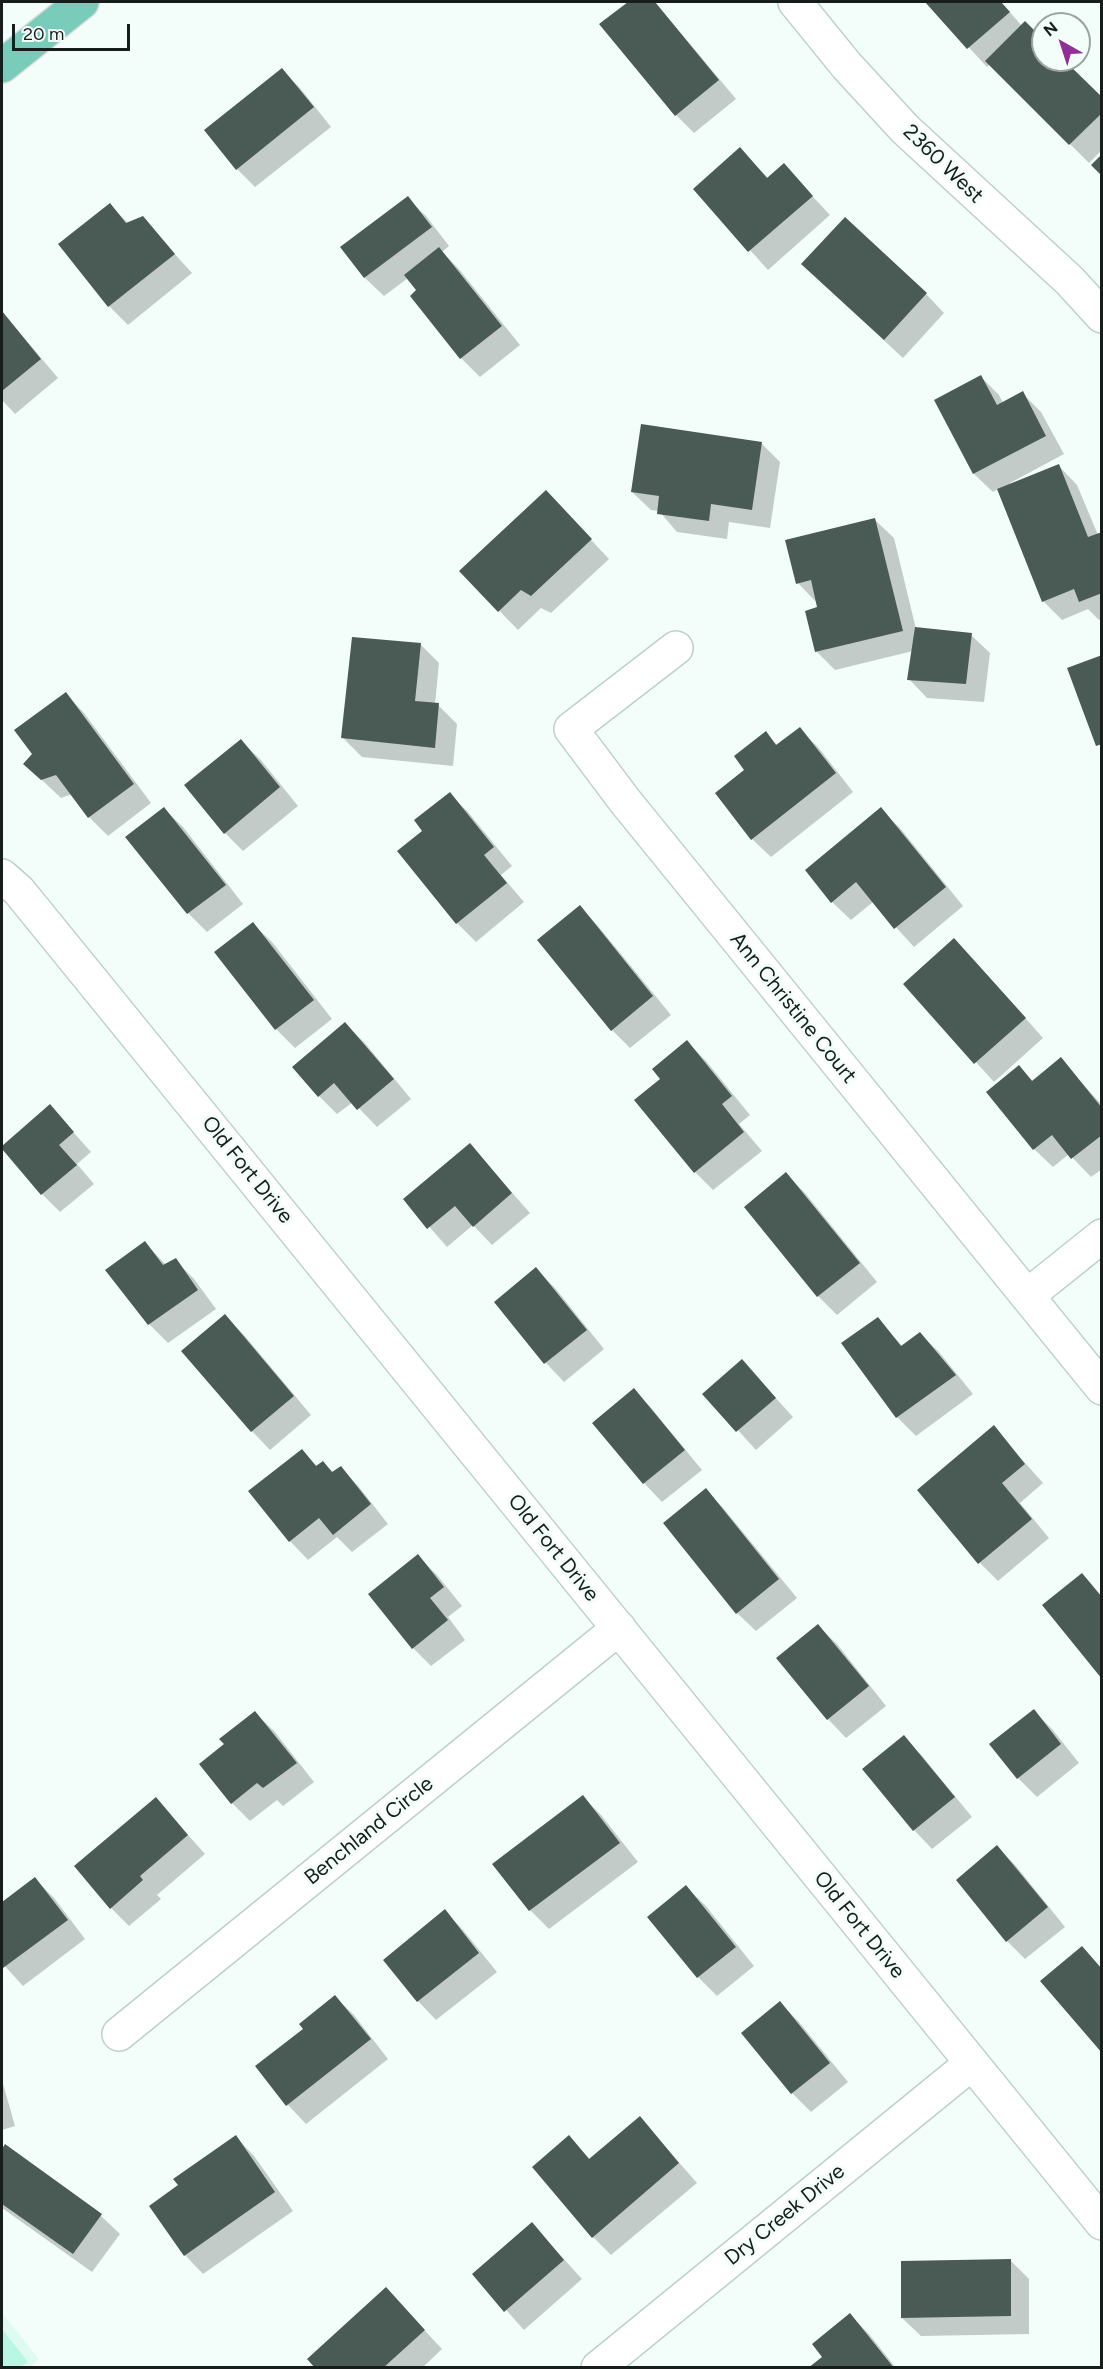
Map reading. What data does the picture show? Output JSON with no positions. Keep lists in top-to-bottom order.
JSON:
{
  "streets": {
    "street": [
      "2360 West",
      "Ann Christine Court",
      "Old Fort Drive",
      "Benchland Circle",
      "Dry Creek Drive"
    ]
  },
  "crossings": [
    ["Old Fort Drive", "Benchland Circle"],
    ["Old Fort Drive", "Dry Creek Drive"]
  ],
  "scale_bar": "20 m",
  "north": "top left"
}
